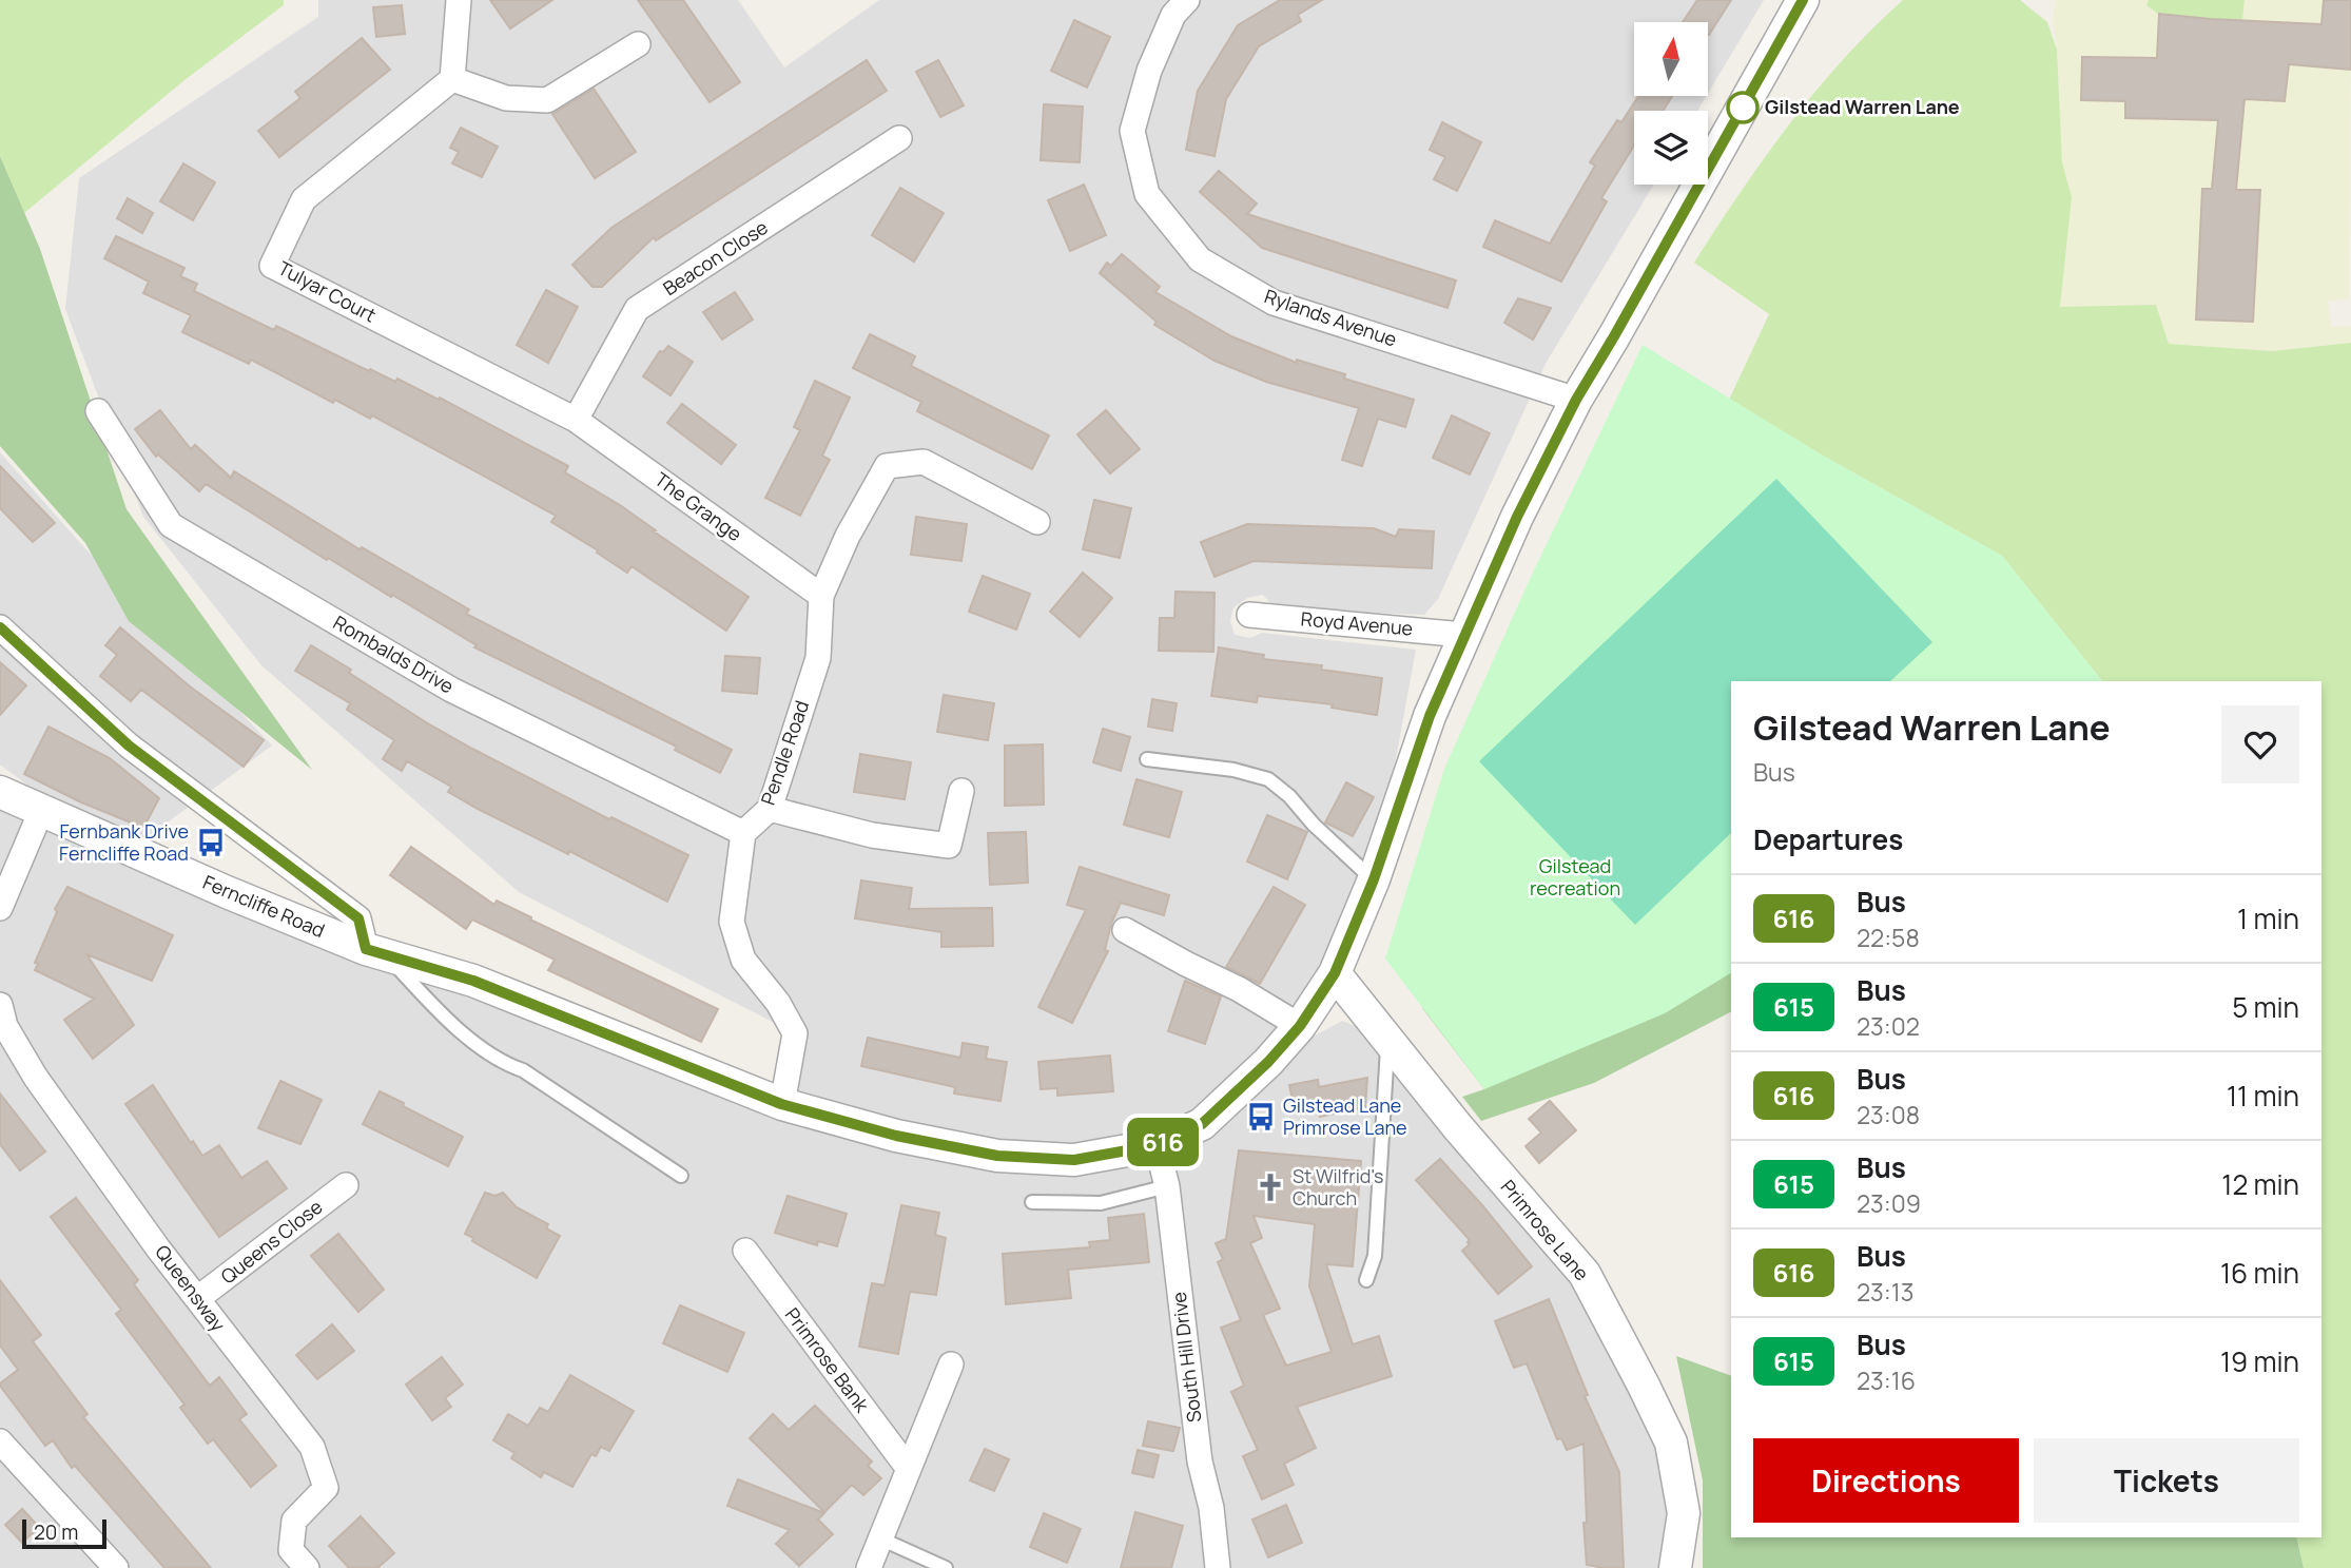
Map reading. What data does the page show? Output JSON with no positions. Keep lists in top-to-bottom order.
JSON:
{
  "streets": {
    "street": [
      "Beacon Close",
      "Tulyar Court",
      "Rylands Avenue",
      "The Grange",
      "Royd Avenue",
      "Rombalds Drive",
      "Pendle Road",
      "Ferncliffe Road",
      "Primrose Lane",
      "Queens Close",
      "Queensway",
      "South Hill Drive",
      "Primrose Bank"
    ]
  },
  "crossings": [
    ["Beacon Close", "Tulyar Court"],
    ["Beacon Close", "The Grange"],
    ["Tulyar Court", "The Grange"],
    ["Rylands Avenue", "Ferncliffe Road"],
    ["The Grange", "Pendle Road"],
    ["Royd Avenue", "Ferncliffe Road"],
    ["Rombalds Drive", "Pendle Road"],
    ["Ferncliffe Road", "Primrose Lane"],
    ["Ferncliffe Road", "South Hill Drive"],
    ["Queens Close", "Queensway"]
  ],
  "parks": ["Gilstead recreation"],
  "places": {
    "other": ["Gilstead Warren Lane"],
    "bus stop": ["Fernbank Drive Ferncliffe Road", "Gilstead Lane Primrose Lane"],
    "church": ["St Wilfrid's Church"]
  },
  "lines": ["bus line 616"],
  "scale_bar": "20 m",
  "north": "top",
  "page": {
    "on_map": "616",
    "heading": [
      ["Gilstead Warren Lane", "Bus"],
      "Departures"
    ],
    "list": [
      {
        "mark": "616",
        "name": "Bus",
        "note": "22:58",
        "value": "1 min"
      },
      {
        "mark": "615",
        "name": "Bus",
        "note": "23:02",
        "value": "5 min"
      },
      {
        "mark": "616",
        "name": "Bus",
        "note": "23:08",
        "value": "11 min"
      },
      {
        "mark": "615",
        "name": "Bus",
        "note": "23:09",
        "value": "12 min"
      },
      {
        "mark": "616",
        "name": "Bus",
        "note": "23:13",
        "value": "16 min"
      },
      {
        "mark": "615",
        "name": "Bus",
        "note": "23:16",
        "value": "19 min"
      }
    ],
    "buttons": ["Directions", "Tickets"],
    "scale": "20 m"
  }
}
